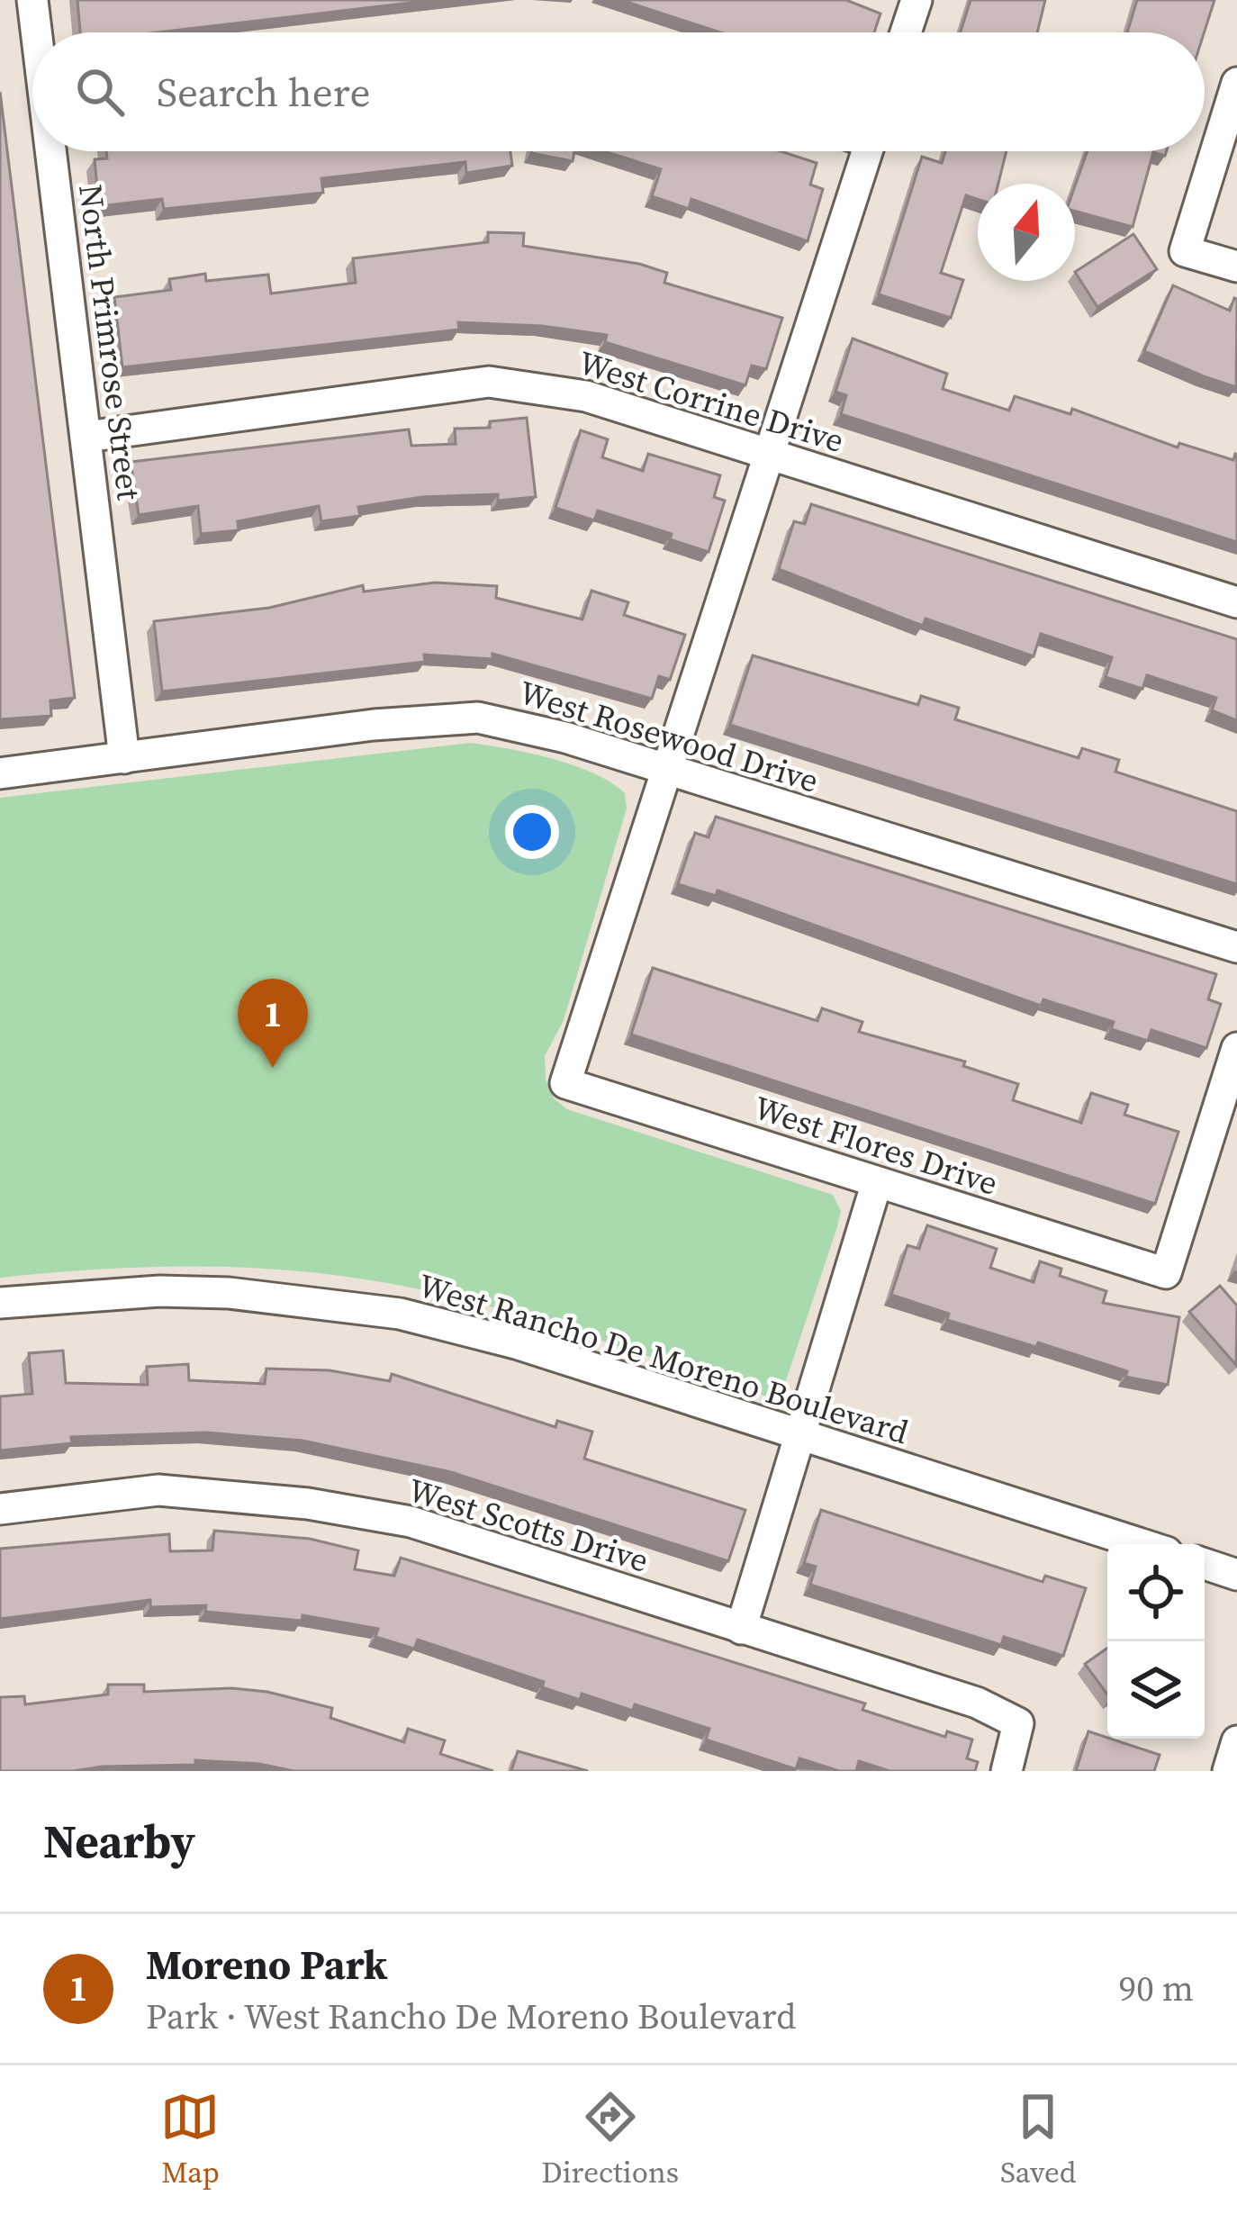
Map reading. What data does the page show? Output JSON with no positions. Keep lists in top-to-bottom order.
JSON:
{
  "streets": {
    "street": [
      "North Primrose Street",
      "West Corrine Drive",
      "West Rosewood Drive",
      "West Flores Drive",
      "West Rancho De Moreno Boulevard",
      "West Scotts Drive"
    ]
  },
  "crossings": [
    ["North Primrose Street", "West Corrine Drive"],
    ["North Primrose Street", "West Rosewood Drive"],
    ["West Rosewood Drive", "West Flores Drive"]
  ],
  "north": "top",
  "page": {
    "search": "Search here",
    "pins": "1",
    "heading": "Nearby",
    "list": [
      {
        "mark": "1",
        "name": "Moreno Park",
        "note": "Park · West Rancho De Moreno Boulevard",
        "value": "90 m"
      }
    ],
    "nav": ["Map", "Directions", "Saved"]
  }
}
